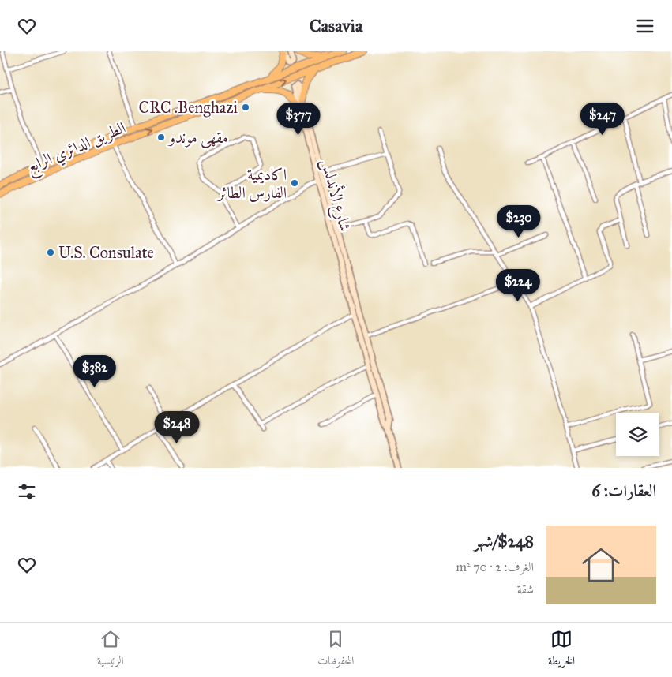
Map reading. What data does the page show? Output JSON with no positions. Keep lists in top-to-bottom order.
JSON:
{
  "streets": {
    "main road": ["الطريق الدائري الرابع", "شارع الأندلس"]
  },
  "places": [
    "CRC .Benghazi",
    "مقهى موندو",
    "اكاديمية الفارس الطائر",
    "U.S. Consulate"
  ],
  "page": {
    "header": "Casavia",
    "price": [
      "$377",
      "$247",
      "$230",
      "$224",
      "$382",
      "$248"
    ],
    "heading": "العقارات: 6",
    "list": [
      {
        "name": "$248/شهر",
        "note": "الغرف: 2 · 70 m² · شقة"
      }
    ],
    "tabs": ["الخريطة", "المحفوظات", "الرئيسية"]
  }
}
